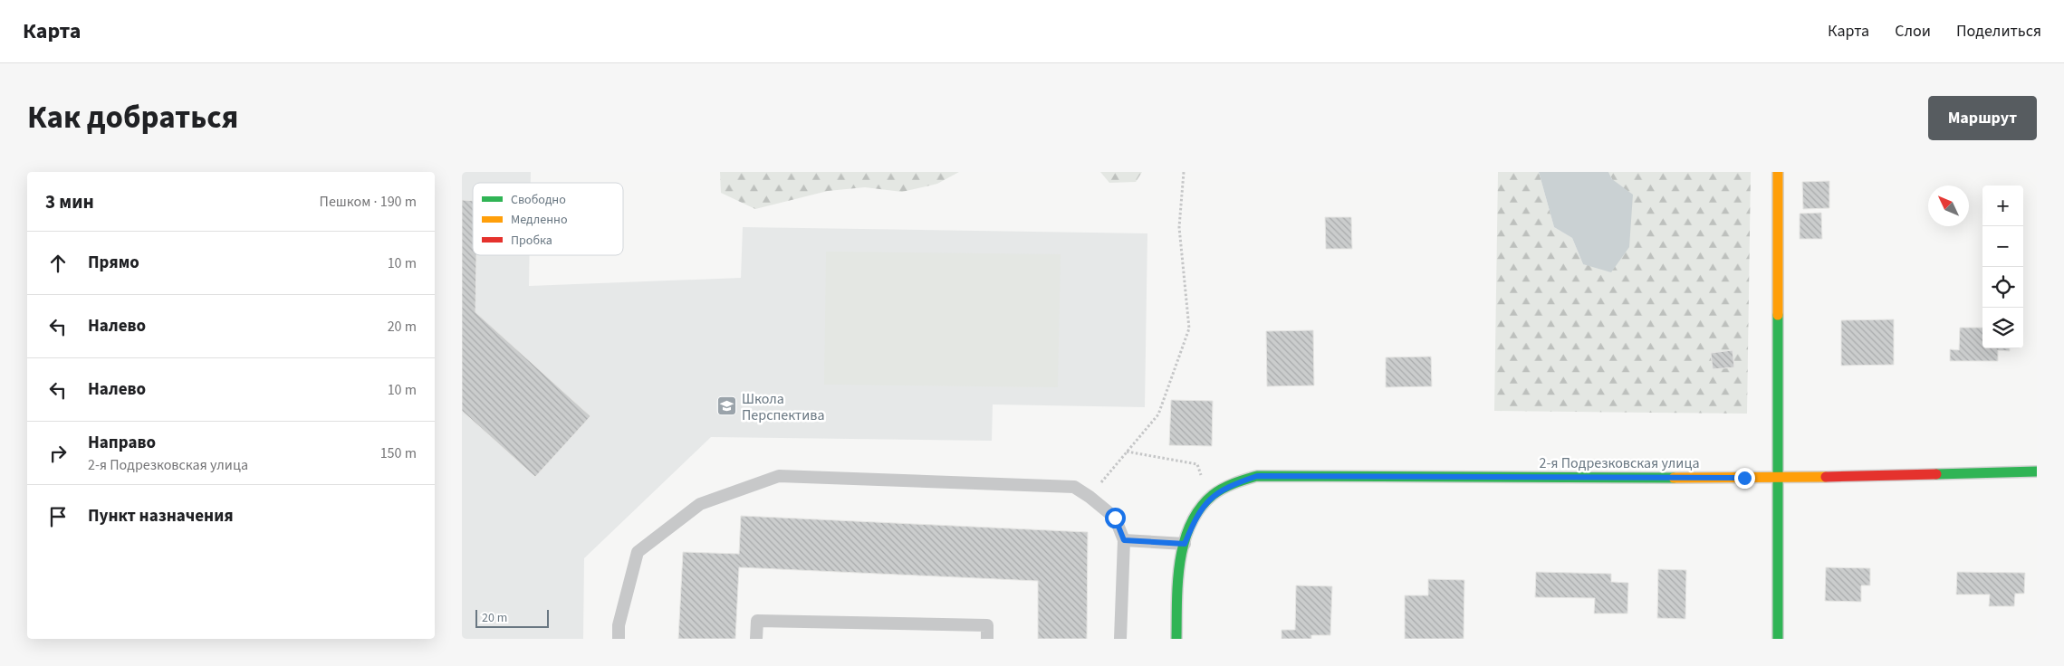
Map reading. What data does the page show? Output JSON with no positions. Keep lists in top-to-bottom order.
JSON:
{
  "streets": {
    "street": ["2-я Подрезковская улица"]
  },
  "places": {
    "school or university": ["Школа Перспектива"]
  },
  "legend": ["Свободно", "Медленно", "Пробка"],
  "scale_bar": "20 m",
  "north": "top left",
  "page": {
    "header": "Карта",
    "nav": ["Карта", "Слои", "Поделиться"],
    "title": "Как добраться",
    "buttons": "Маршрут",
    "heading": ["3 мин", "Пешком · 190 m"],
    "map_buttons": ["+", "−"],
    "list": [
      ["Прямо", "10 m"],
      ["Налево", "20 m"],
      ["Налево", "10 m"],
      ["Направо", "2-я Подрезковская улица", "150 m"],
      "Пункт назначения"
    ],
    "scale": "20 m"
  }
}
